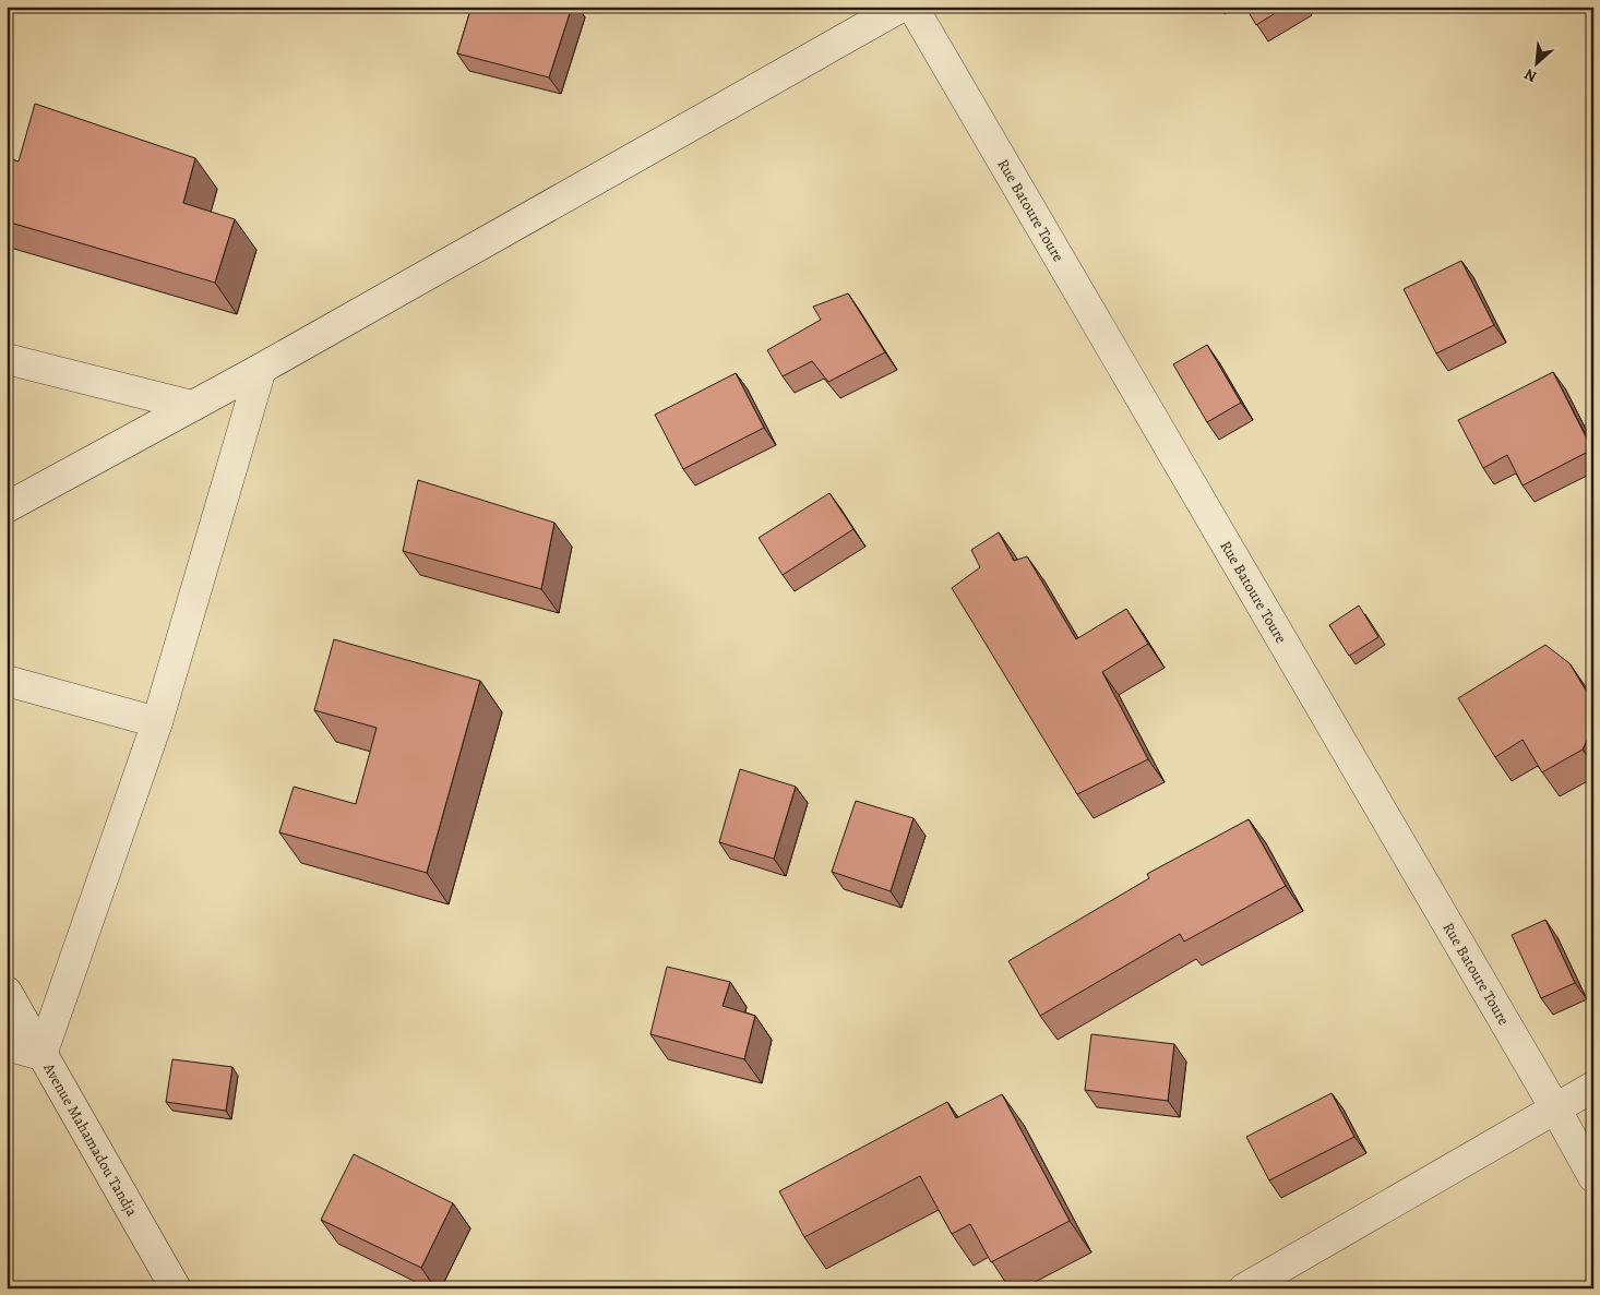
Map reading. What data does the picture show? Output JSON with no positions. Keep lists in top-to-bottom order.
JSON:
{
  "streets": {
    "street": ["Rue Batoure Toure", "Avenue Mahamadou Tandja"]
  },
  "north": "bottom left"
}
